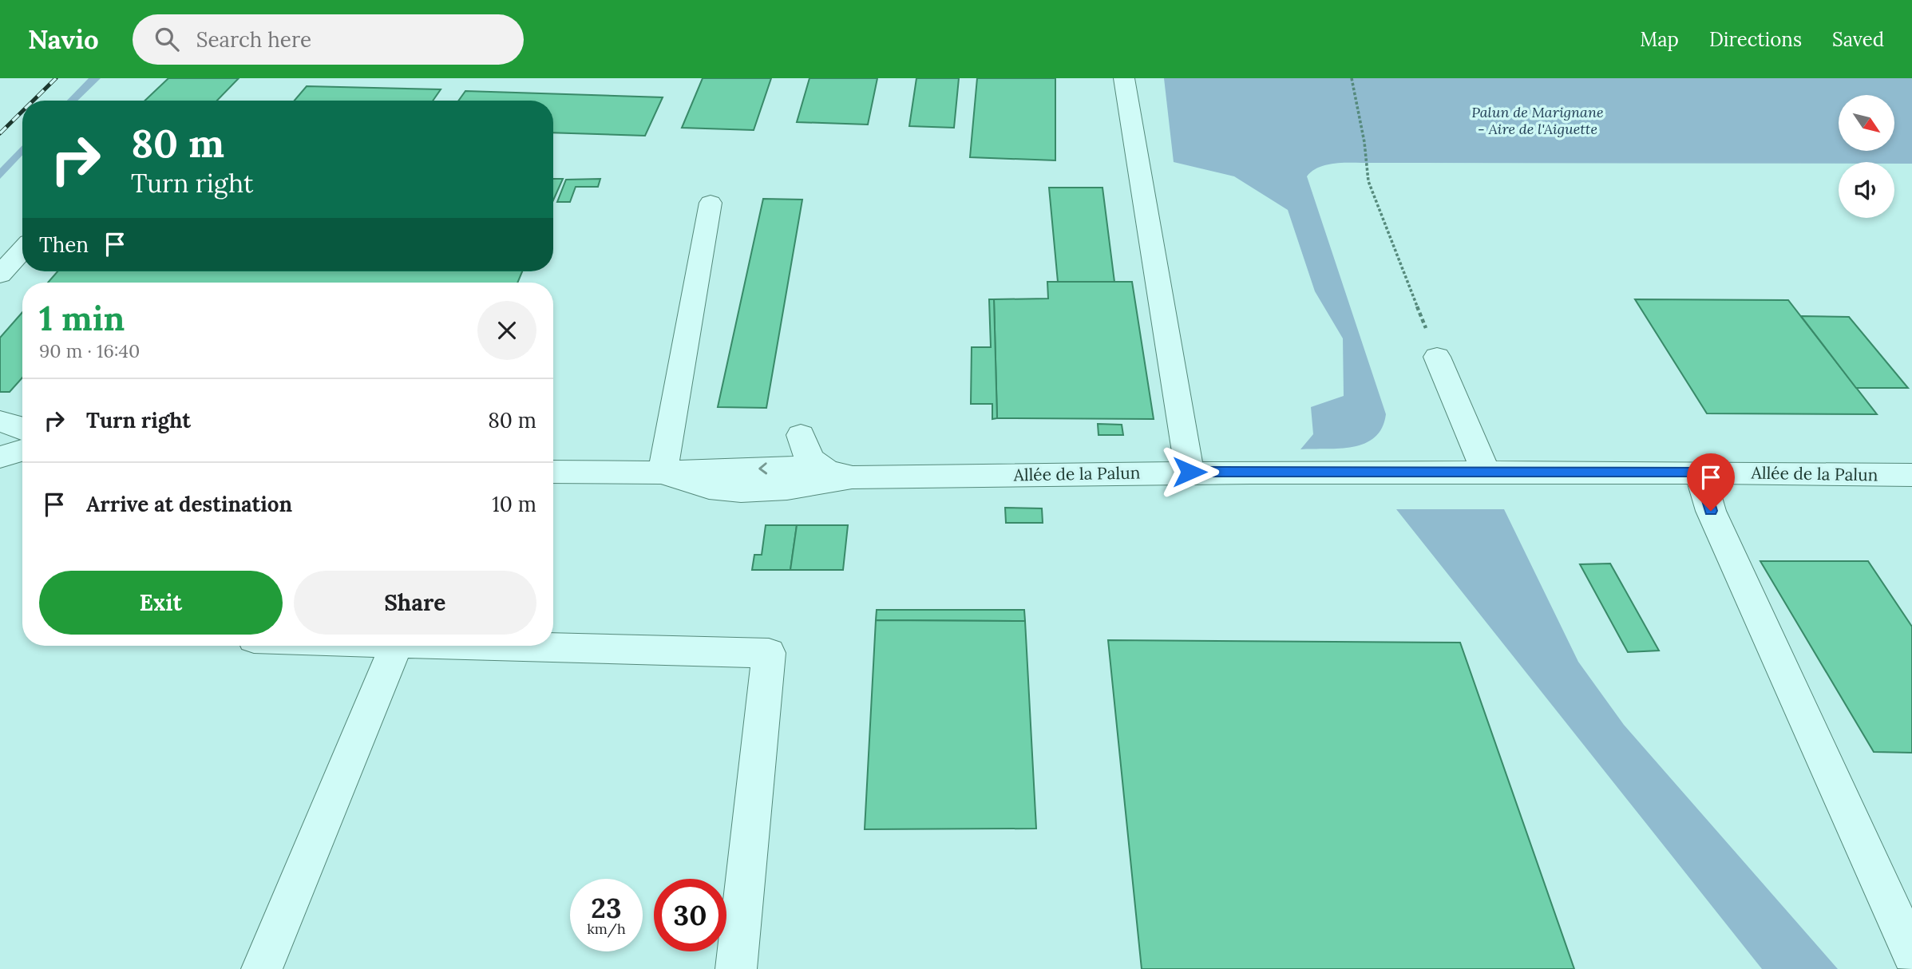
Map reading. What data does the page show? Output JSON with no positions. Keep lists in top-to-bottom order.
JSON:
{
  "streets": {
    "street": ["Allée de la Palun"]
  },
  "parks": ["Palun de Marignane - Aire de l'Aiguette"],
  "north": "bottom right",
  "page": {
    "header": "Navio",
    "search": "Search here",
    "nav": ["Map", "Directions", "Saved"],
    "turn": ["80 m", "Turn right"],
    "then": "Then",
    "heading": ["1 min", "90 m · 16:40"],
    "list": [
      {
        "name": "Turn right",
        "value": "80 m"
      },
      {
        "name": "Arrive at destination",
        "value": "10 m"
      }
    ],
    "buttons": ["Exit", "Share"],
    "speed": "23 km/h",
    "limit": "30"
  }
}
